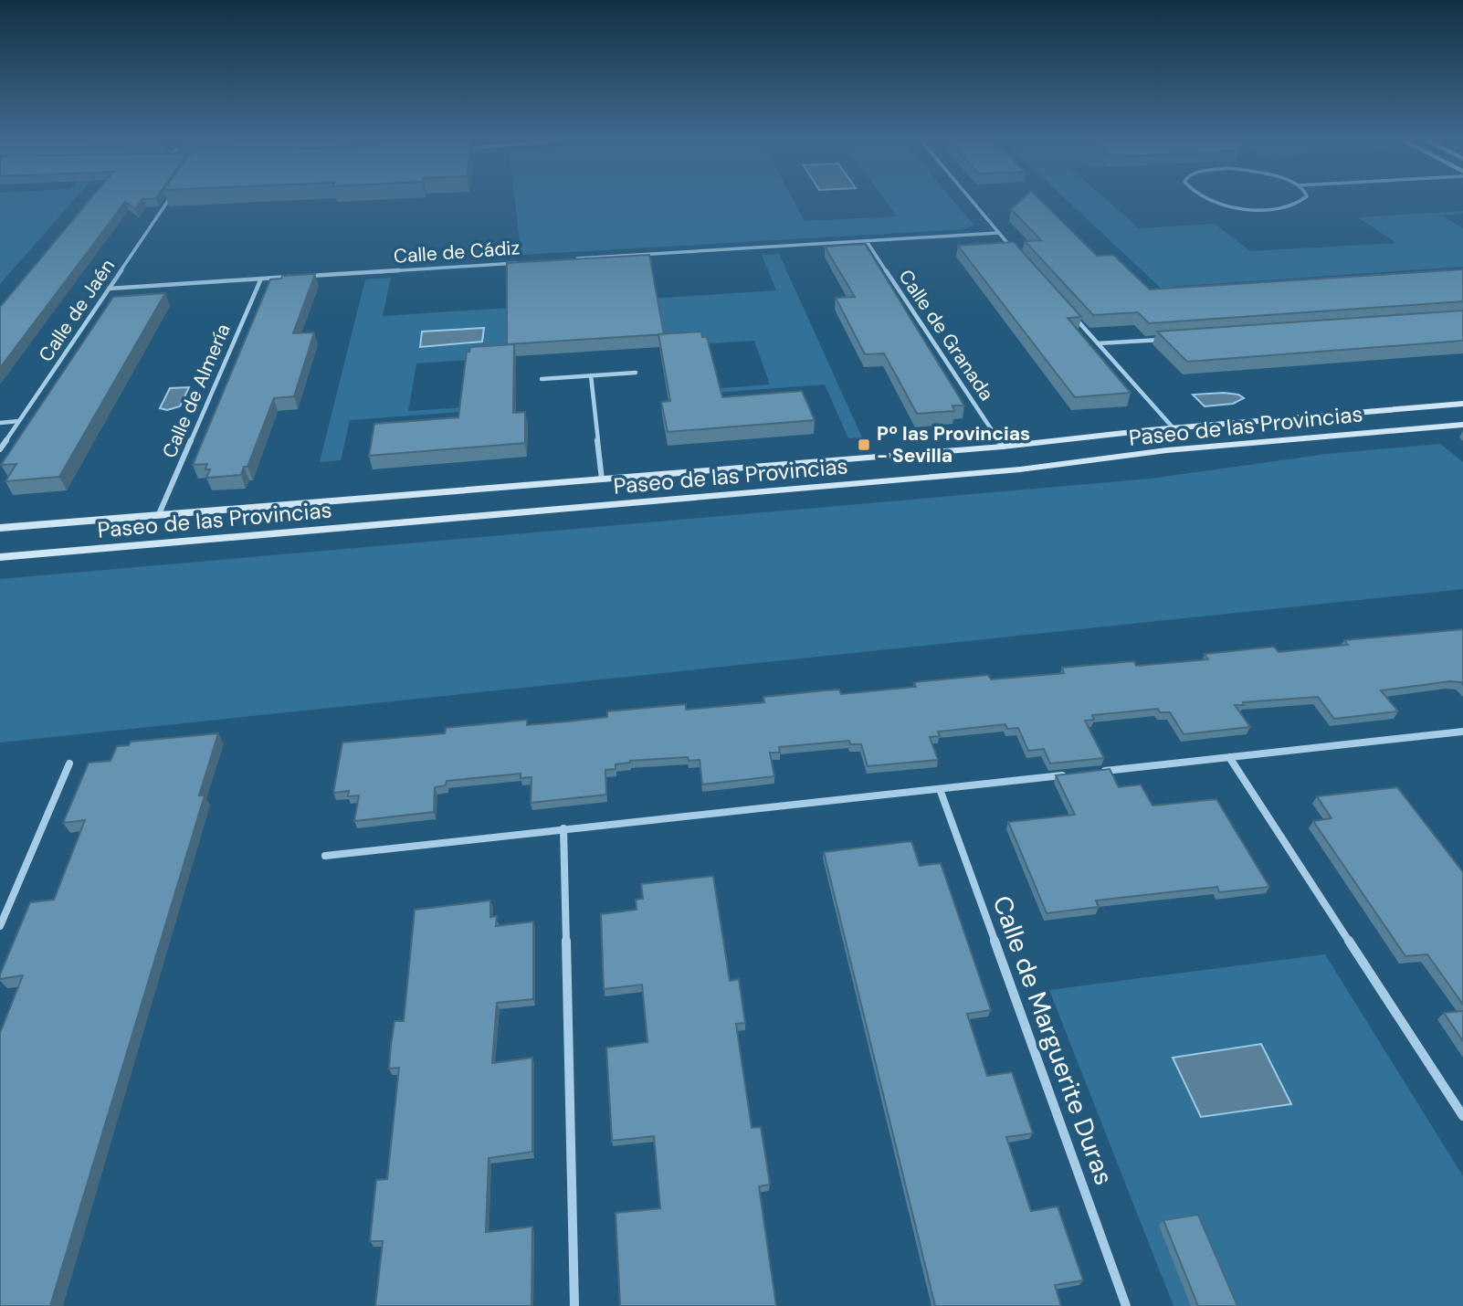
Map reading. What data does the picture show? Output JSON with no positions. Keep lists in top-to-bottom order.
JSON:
{
  "streets": {
    "street": [
      "Calle de Cádiz",
      "Calle de Jaén",
      "Calle de Granada",
      "Calle de Almería",
      "Paseo de las Provincias",
      "Calle de Marguerite Duras"
    ]
  },
  "crossings": [
    ["Calle de Granada", "Paseo de las Provincias"],
    ["Calle de Almería", "Paseo de las Provincias"]
  ],
  "places": {
    "transit": ["Pº las Provincias - Sevilla"]
  }
}
